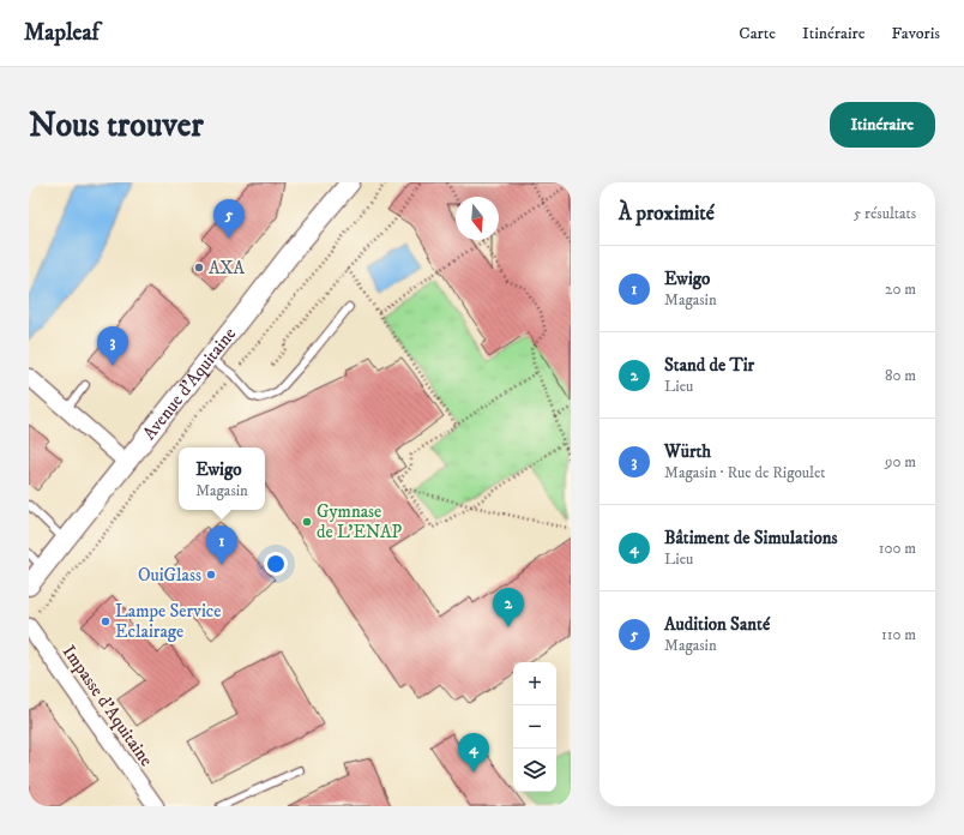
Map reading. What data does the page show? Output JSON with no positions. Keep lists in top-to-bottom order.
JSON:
{
  "streets": {
    "street": ["Avenue d'Aquitaine", "Impasse d'Aquitaine"]
  },
  "places": [
    "AXA",
    "Gymnase de L'ENAP",
    "OuiGlass",
    "Lampe Service Eclairage"
  ],
  "north": "bottom",
  "page": {
    "header": "Mapleaf",
    "nav": ["Carte", "Itinéraire", "Favoris"],
    "buttons": "Itinéraire",
    "title": "Nous trouver",
    "heading": ["À proximité", "5 résultats"],
    "pins": [
      "5",
      "3",
      "1",
      "2",
      "4"
    ],
    "list": [
      {
        "mark": "1",
        "name": "Ewigo",
        "note": "Magasin",
        "value": "20 m"
      },
      {
        "mark": "2",
        "name": "Stand de Tir",
        "note": "Lieu",
        "value": "80 m"
      },
      {
        "mark": "3",
        "name": "Würth",
        "note": "Magasin · Rue de Rigoulet",
        "value": "90 m"
      },
      {
        "mark": "4",
        "name": "Bâtiment de Simulations",
        "note": "Lieu",
        "value": "100 m"
      },
      {
        "mark": "5",
        "name": "Audition Santé",
        "note": "Magasin",
        "value": "110 m"
      }
    ],
    "popup": ["Ewigo", "Magasin"],
    "map_buttons": ["+", "−"]
  }
}
